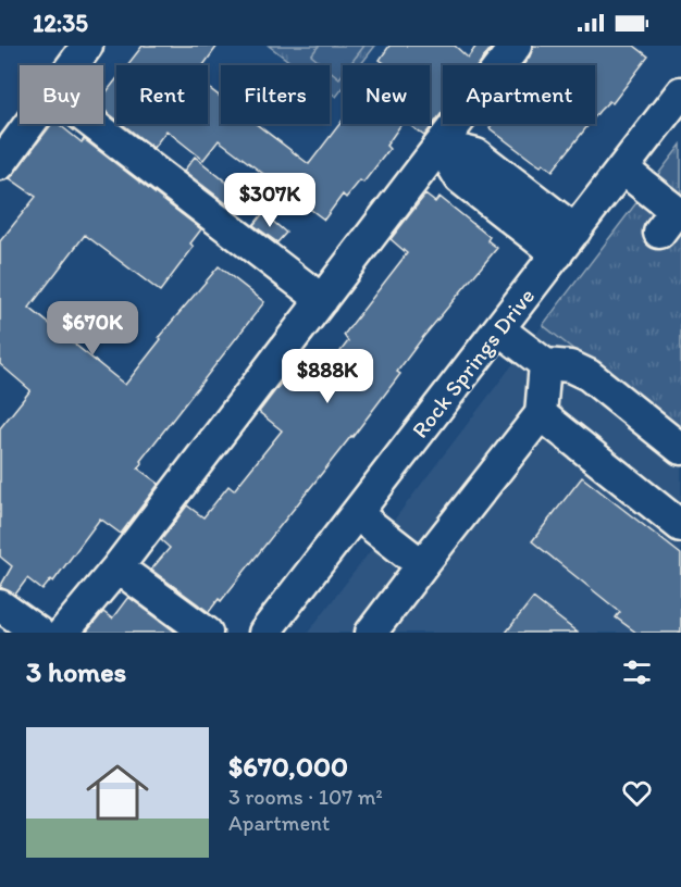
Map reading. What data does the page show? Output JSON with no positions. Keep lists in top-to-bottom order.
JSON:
{
  "streets": {
    "street": ["Rock Springs Drive"]
  },
  "page": {
    "status": "12:35",
    "chip": [
      "Buy",
      "Rent",
      "Filters",
      "New",
      "Apartment"
    ],
    "price": ["$307K", "$670K", "$888K"],
    "heading": "3 homes",
    "list": [
      {
        "name": "$670,000",
        "note": "3 rooms · 107 m² · Apartment"
      }
    ]
  }
}
